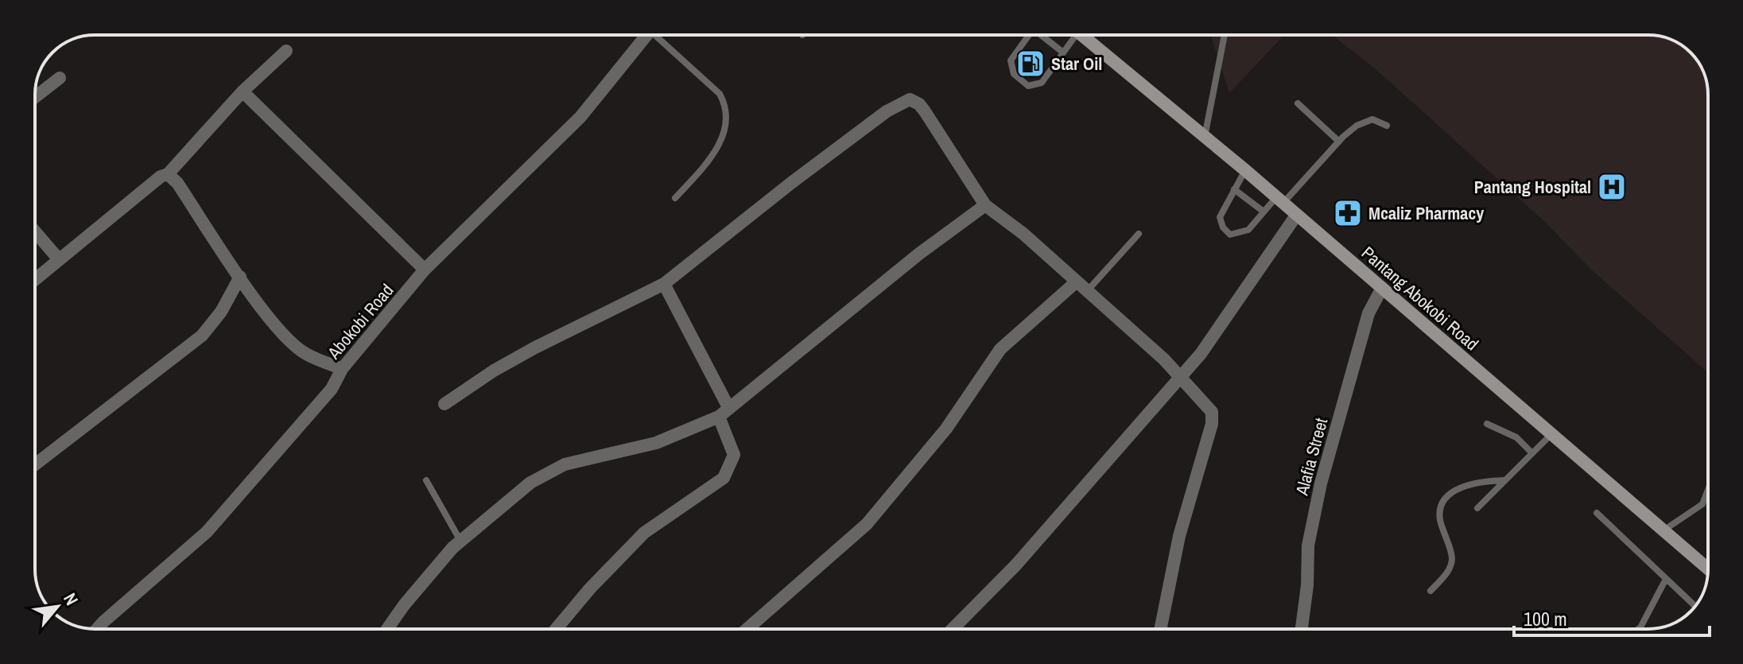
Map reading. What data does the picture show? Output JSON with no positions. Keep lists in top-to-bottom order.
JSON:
{
  "streets": {
    "street": ["Pantang Abokobi Road", "Abokobi Road", "Alafia Street"]
  },
  "crossings": [
    ["Pantang Abokobi Road", "Alafia Street"]
  ],
  "places": {
    "fuel station": ["Star Oil"],
    "hospital": ["Pantang Hospital"],
    "pharmacy": ["Mcaliz Pharmacy"]
  },
  "scale_bar": "100 m",
  "north": "top right"
}
